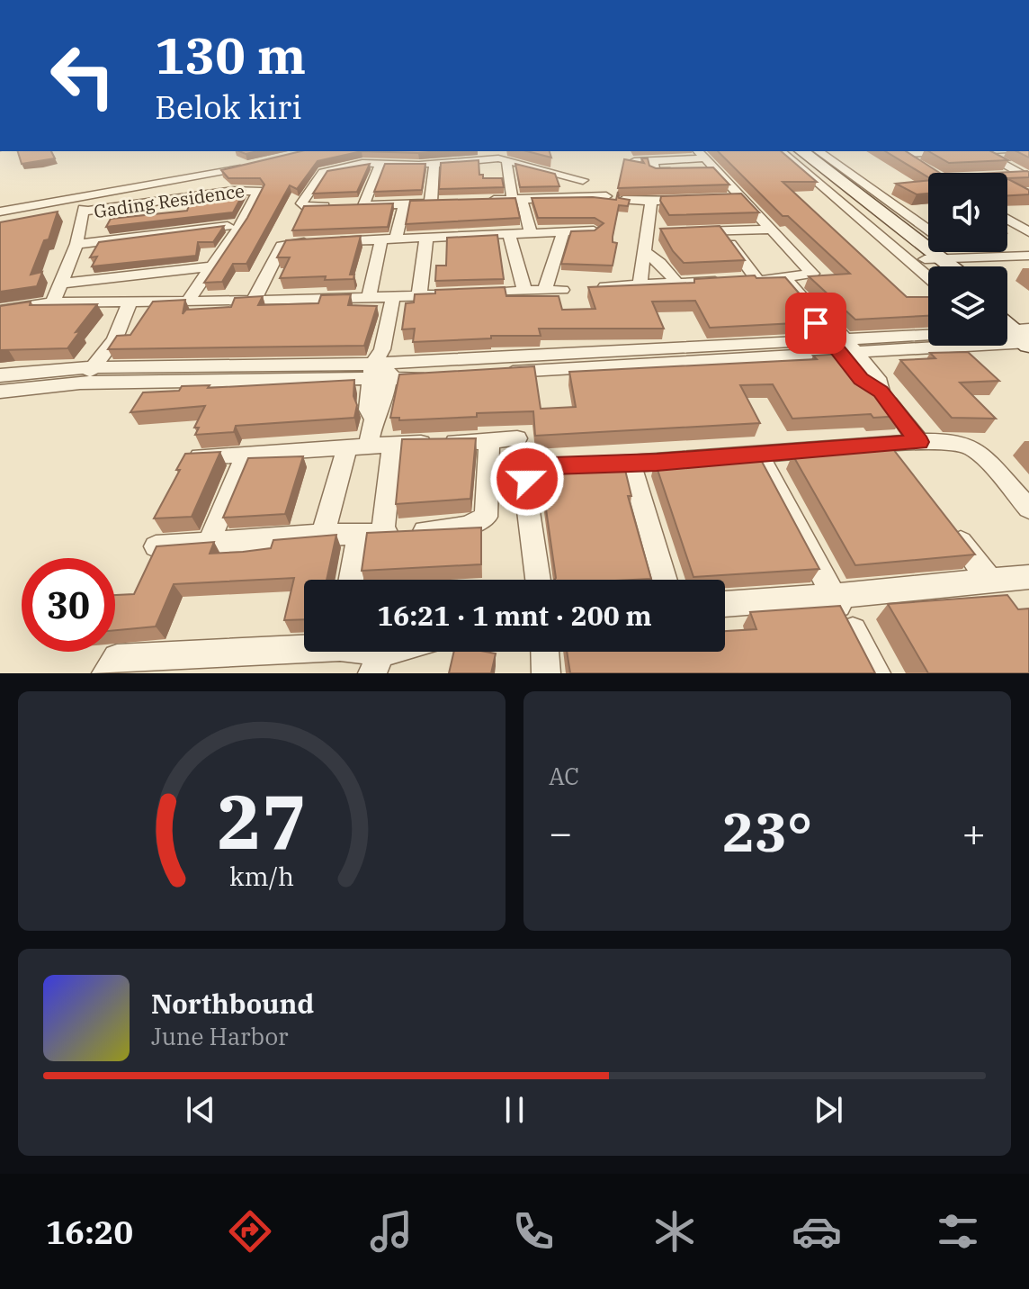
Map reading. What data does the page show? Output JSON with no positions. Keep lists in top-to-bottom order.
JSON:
{
  "streets": {
    "street": ["Gading Residence"]
  },
  "page": {
    "turn": ["130 m", "Belok kiri"],
    "limit": "30",
    "trip": "16:21 · 1 mnt · 200 m",
    "tile": "AC",
    "heat": ["−", "23°", "+"],
    "song": ["Northbound", "June Harbor"],
    "tabs": "16:20",
    "gauge": ["27", "km/h"]
  }
}
